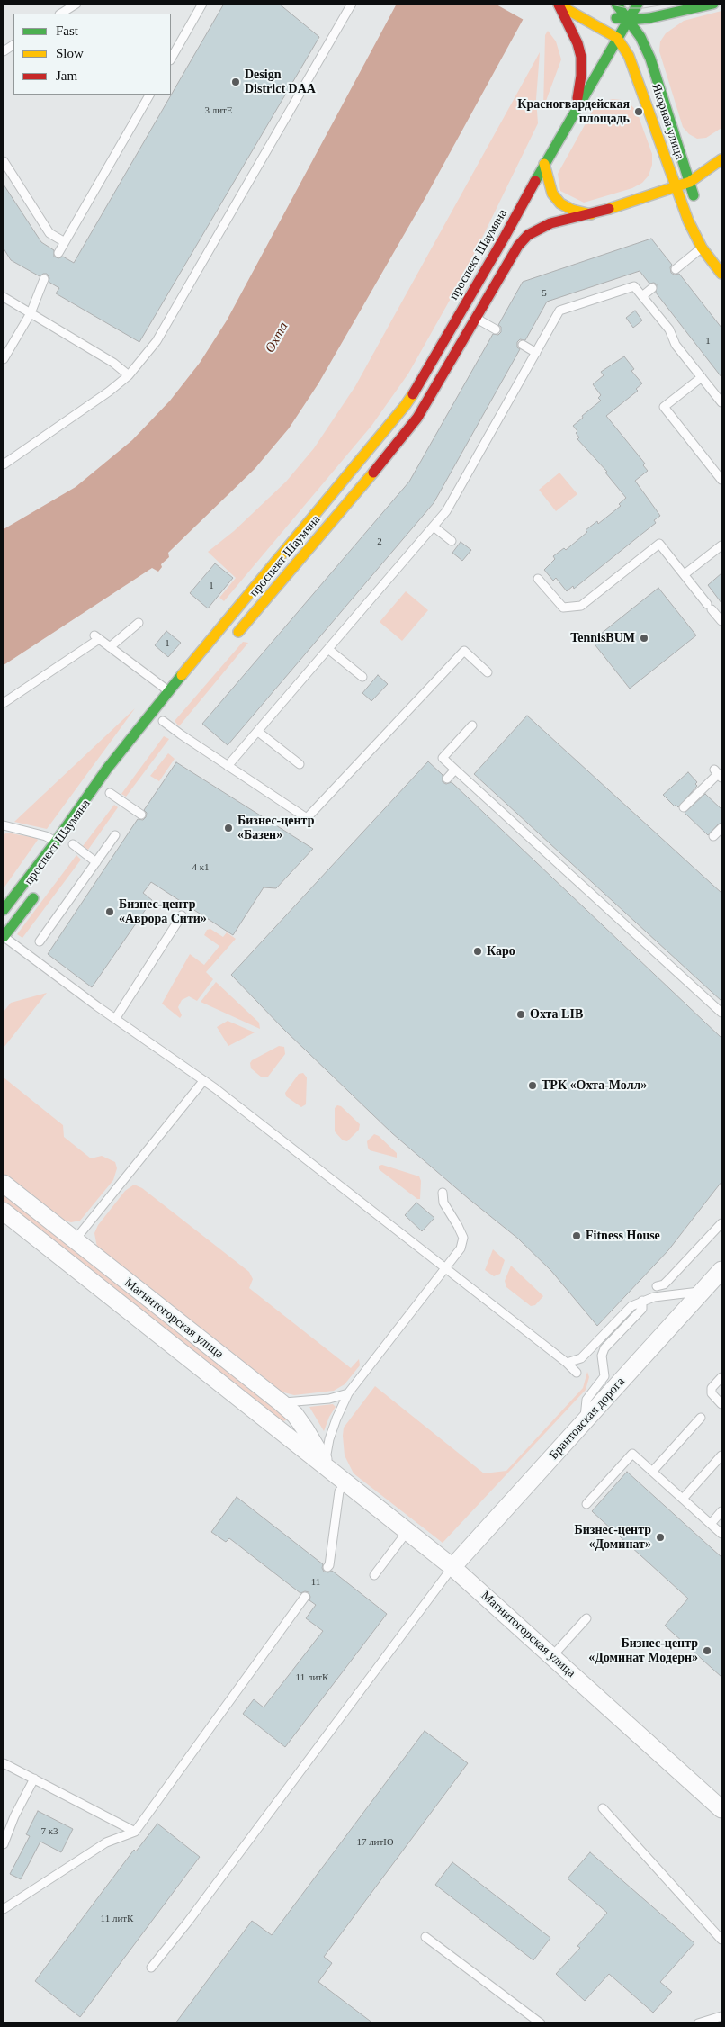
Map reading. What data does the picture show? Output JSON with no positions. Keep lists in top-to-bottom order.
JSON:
{
  "streets": {
    "street": [
      "Якорная улица",
      "проспект Шаумяна",
      "Магнитогорская улица",
      "Брантовская дорога"
    ]
  },
  "crossings": [
    ["Магнитогорская улица", "Брантовская дорога"]
  ],
  "water": ["Охта"],
  "places": [
    "Design District DAA",
    "Красногвардейская площадь",
    "TennisBUM",
    "Бизнес-центр «Базен»",
    "Бизнес-центр «Аврора Сити»",
    "Каро",
    "Охта LIB",
    "ТРК «Охта-Молл»",
    "Fitness House",
    "Бизнес-центр «Доминат»",
    "Бизнес-центр «Доминат Модерн»"
  ],
  "house_numbers": [
    "3 литЕ",
    "5",
    "1",
    "2",
    "1",
    "1",
    "4 к1",
    "11",
    "11 литК",
    "7 к3",
    "17 литЮ",
    "11 литК"
  ],
  "legend": ["Fast", "Slow", "Jam"]
}
